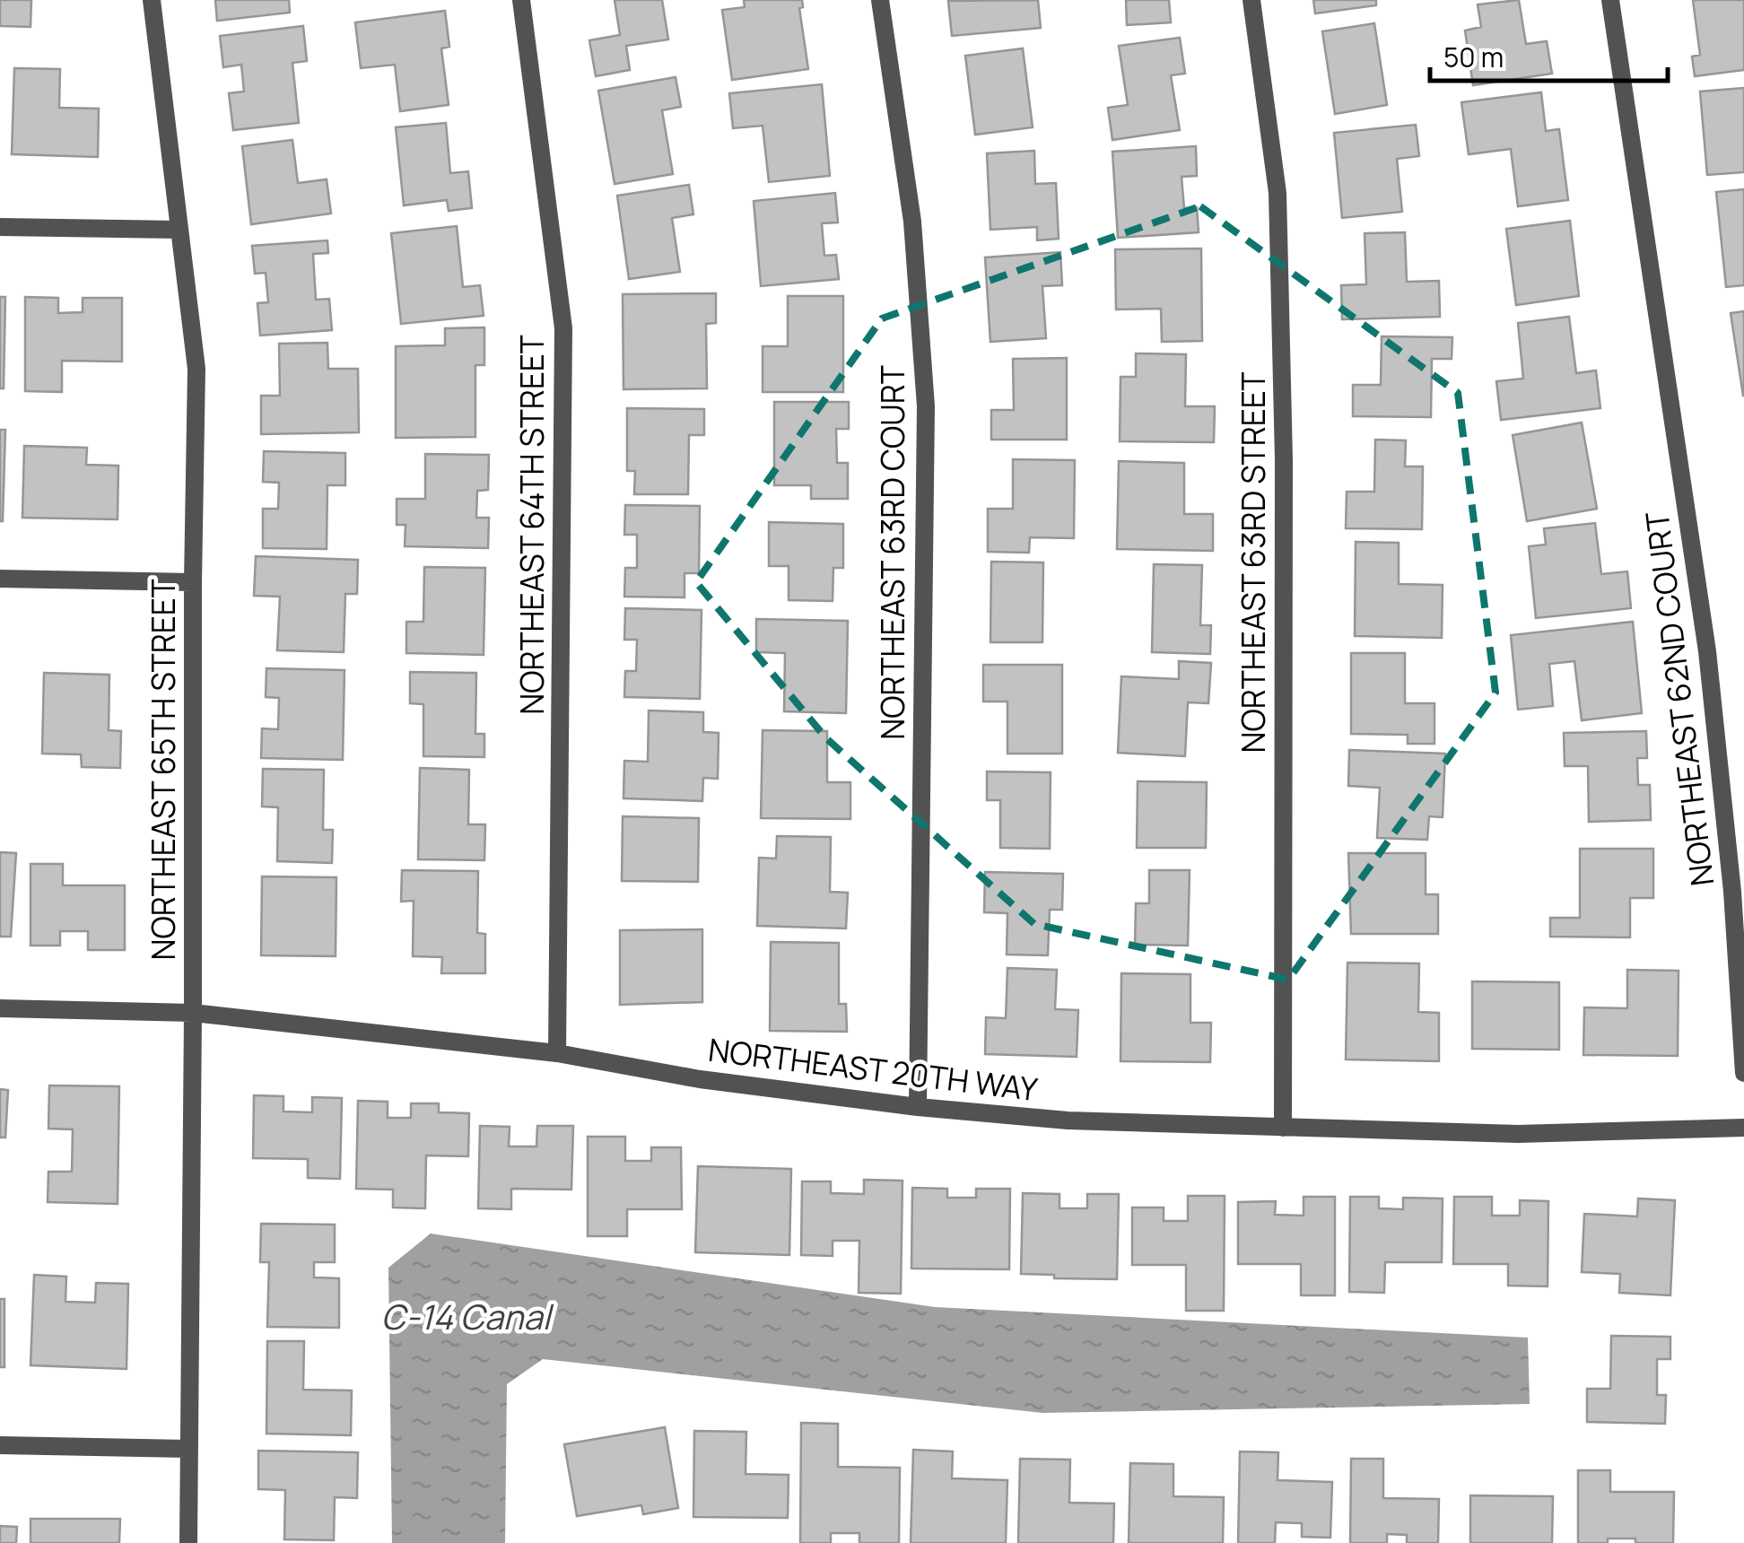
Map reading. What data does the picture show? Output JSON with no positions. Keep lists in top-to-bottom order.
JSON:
{
  "streets": {
    "street": [
      "NORTHEAST 64TH STREET",
      "NORTHEAST 63RD COURT",
      "NORTHEAST 63RD STREET",
      "NORTHEAST 62ND COURT",
      "NORTHEAST 65TH STREET",
      "NORTHEAST 20TH WAY"
    ]
  },
  "crossings": [
    ["NORTHEAST 64TH STREET", "NORTHEAST 20TH WAY"],
    ["NORTHEAST 63RD COURT", "NORTHEAST 20TH WAY"],
    ["NORTHEAST 63RD STREET", "NORTHEAST 20TH WAY"],
    ["NORTHEAST 65TH STREET", "NORTHEAST 20TH WAY"]
  ],
  "water": ["C-14 Canal"],
  "scale_bar": "50 m"
}
